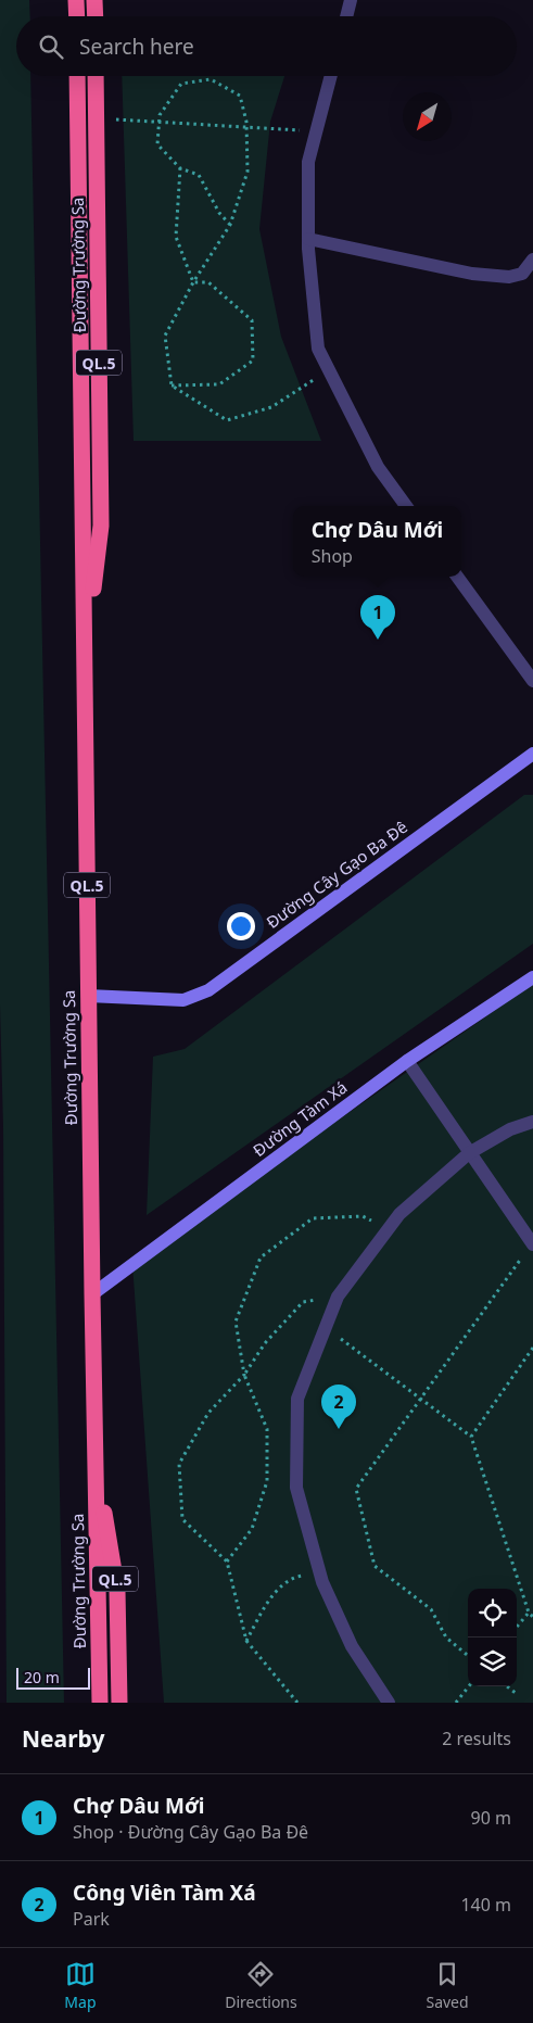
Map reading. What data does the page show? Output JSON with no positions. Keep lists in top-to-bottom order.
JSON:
{
  "streets": {
    "highway": ["Đường Trường Sa", "QL.5"],
    "street": ["Đường Cây Gạo Ba Đê", "Đường Tàm Xá"]
  },
  "crossings": [
    ["Đường Trường Sa", "Đường Cây Gạo Ba Đê"],
    ["Đường Trường Sa", "Đường Tàm Xá"]
  ],
  "scale_bar": "20 m",
  "north": "bottom left",
  "page": {
    "search": "Search here",
    "popup": ["Chợ Dâu Mới", "Shop"],
    "pins": ["1", "2"],
    "scale": "20 m",
    "heading": ["Nearby", "2 results"],
    "list": [
      {
        "mark": "1",
        "name": "Chợ Dâu Mới",
        "note": "Shop · Đường Cây Gạo Ba Đê",
        "value": "90 m"
      },
      {
        "mark": "2",
        "name": "Công Viên Tàm Xá",
        "note": "Park",
        "value": "140 m"
      }
    ],
    "nav": ["Map", "Directions", "Saved"]
  }
}
